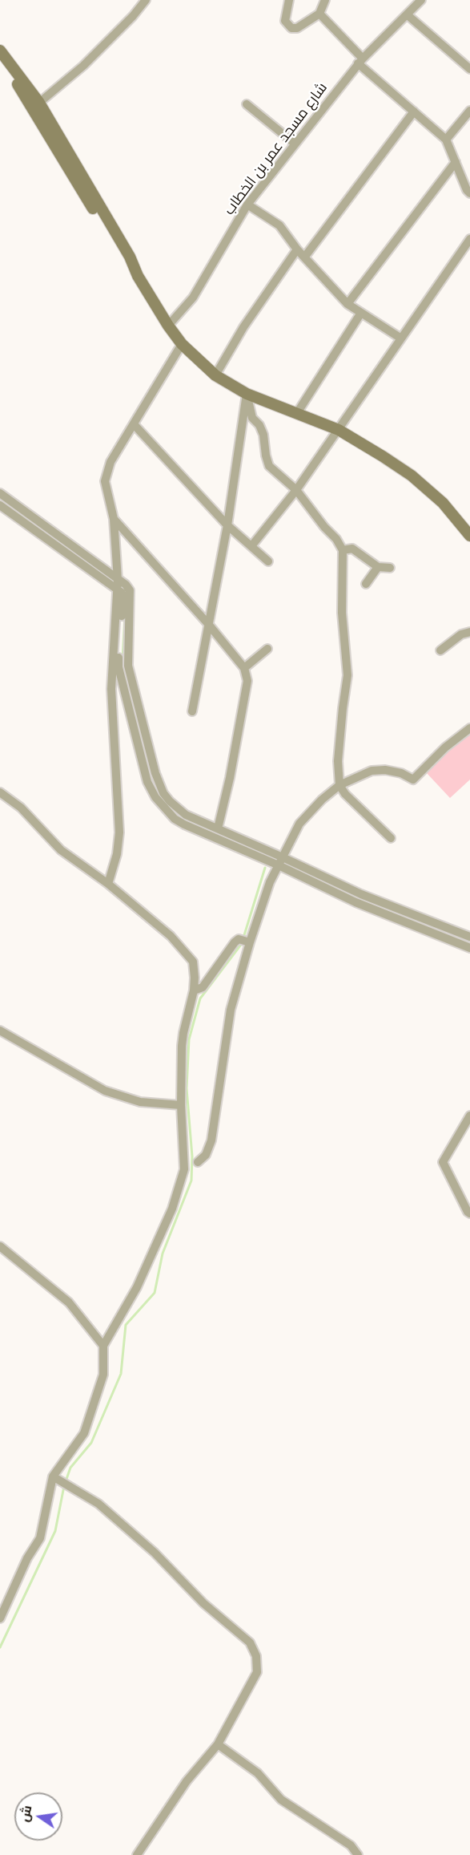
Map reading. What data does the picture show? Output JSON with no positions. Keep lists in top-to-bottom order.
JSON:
{
  "streets": {
    "street": ["شارع مسجد عمر بن الخطاب"]
  },
  "north": "left"
}
